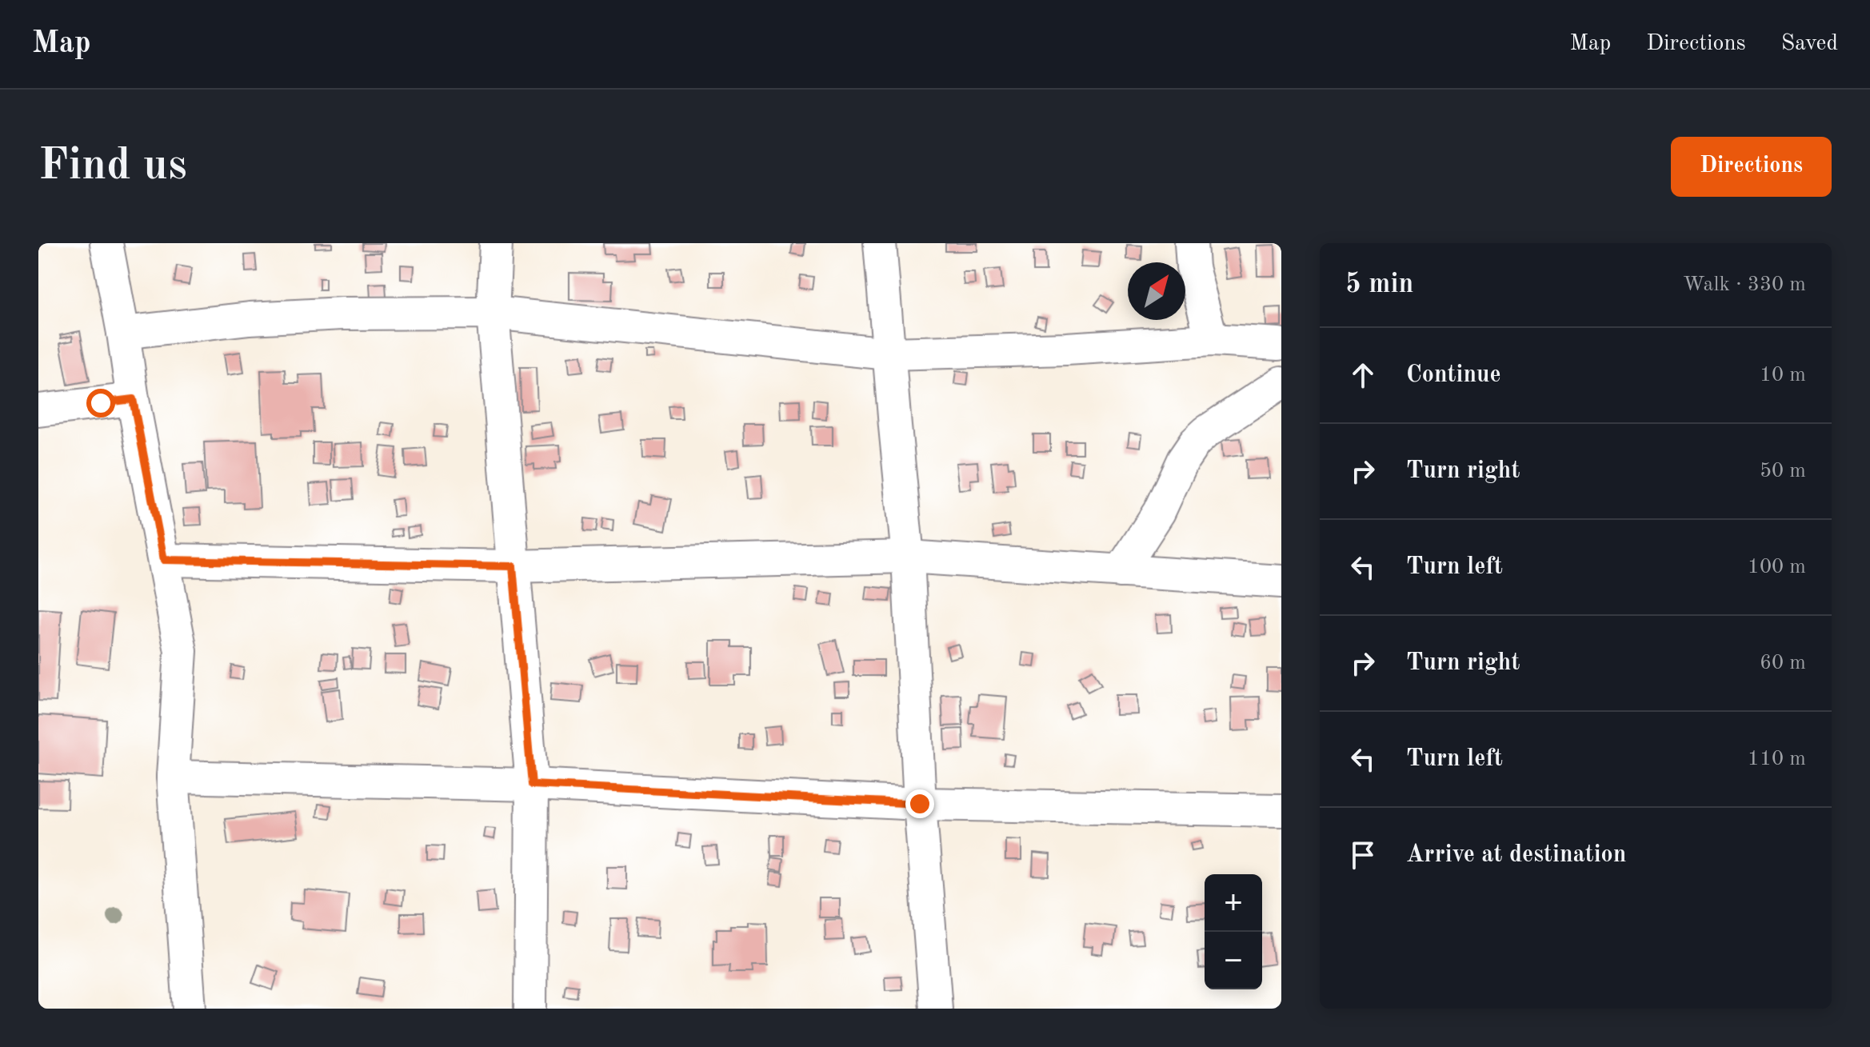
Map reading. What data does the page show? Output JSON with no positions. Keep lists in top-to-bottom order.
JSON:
{
  "north": "top right",
  "page": {
    "header": "Map",
    "nav": ["Map", "Directions", "Saved"],
    "buttons": "Directions",
    "title": "Find us",
    "heading": ["5 min", "Walk · 330 m"],
    "list": [
      ["Continue", "10 m"],
      ["Turn right", "50 m"],
      ["Turn left", "100 m"],
      ["Turn right", "60 m"],
      ["Turn left", "110 m"],
      "Arrive at destination"
    ],
    "map_buttons": ["+", "−"]
  }
}
